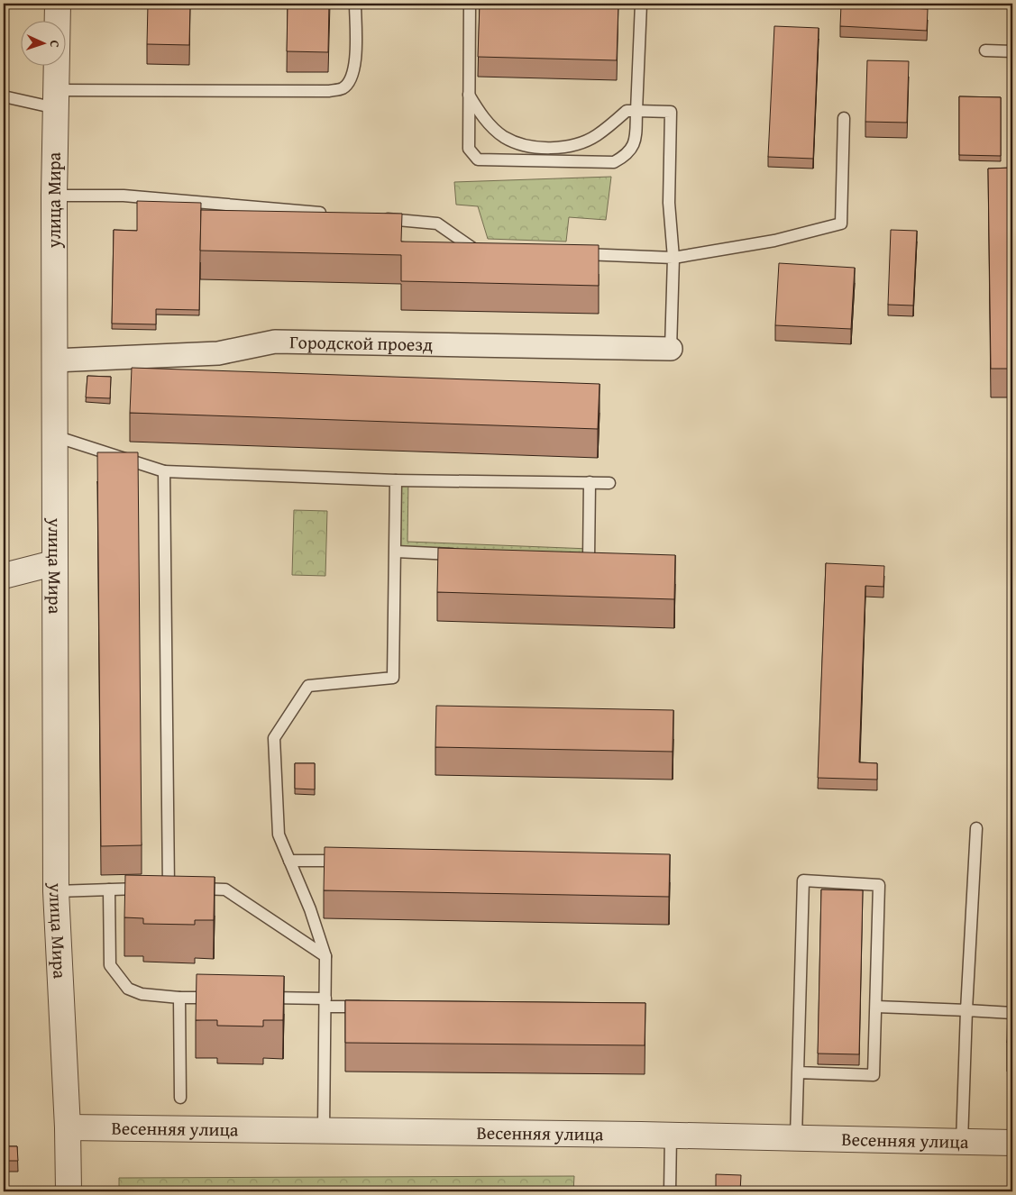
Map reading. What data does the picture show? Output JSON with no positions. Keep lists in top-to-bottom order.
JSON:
{
  "streets": {
    "street": ["улица Мира", "Городской проезд", "Весенняя улица"]
  },
  "crossings": [
    ["улица Мира", "Городской проезд"],
    ["улица Мира", "Весенняя улица"]
  ],
  "north": "right"
}
